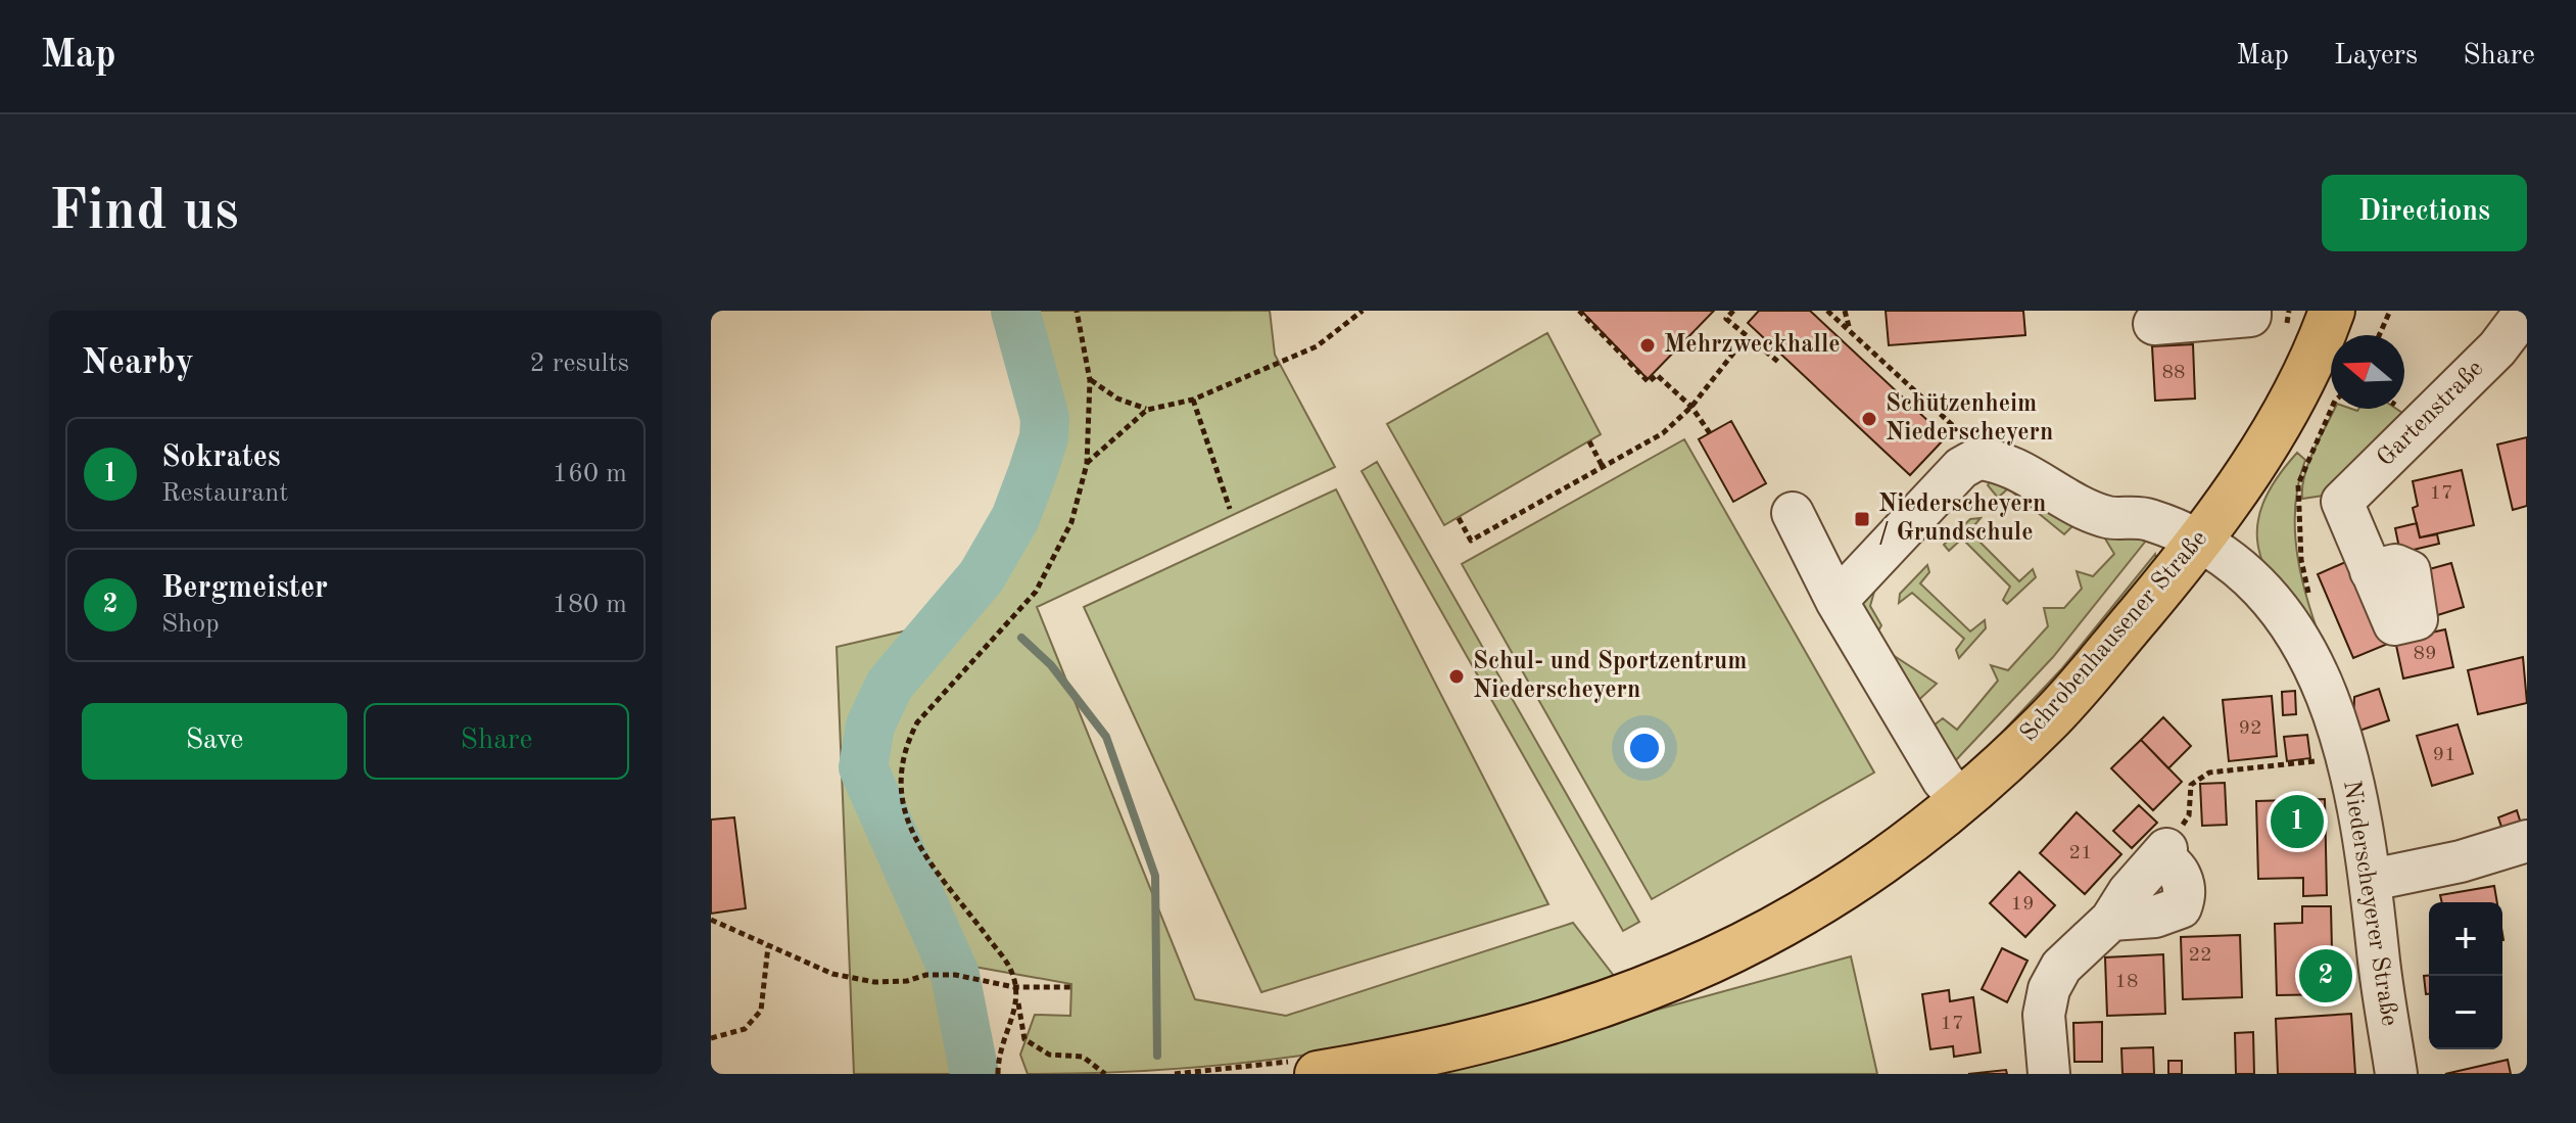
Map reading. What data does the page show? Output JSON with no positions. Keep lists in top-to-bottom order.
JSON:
{
  "streets": {
    "main road": ["Schrobenhausener Straße"],
    "street": ["Gartenstraße", "Niederscheyerer Straße"]
  },
  "crossings": [
    ["Schrobenhausener Straße", "Niederscheyerer Straße"]
  ],
  "places": {
    "other": ["Mehrzweckhalle", "Schützenheim Niederscheyern", "Schul- und Sportzentrum Niederscheyern"],
    "transit": ["Niederscheyern / Grundschule"]
  },
  "house_numbers": [
    "88",
    "17",
    "89",
    "92",
    "91",
    "21",
    "19",
    "22",
    "18",
    "17"
  ],
  "north": "left",
  "page": {
    "header": "Map",
    "nav": ["Map", "Layers", "Share"],
    "buttons": [
      "Directions",
      ["Save", "Share"]
    ],
    "title": "Find us",
    "heading": ["Nearby", "2 results"],
    "list": [
      {
        "mark": "1",
        "name": "Sokrates",
        "note": "Restaurant",
        "value": "160 m"
      },
      {
        "mark": "2",
        "name": "Bergmeister",
        "note": "Shop",
        "value": "180 m"
      }
    ],
    "pins": ["1", "2"],
    "map_buttons": ["+", "−"]
  }
}
